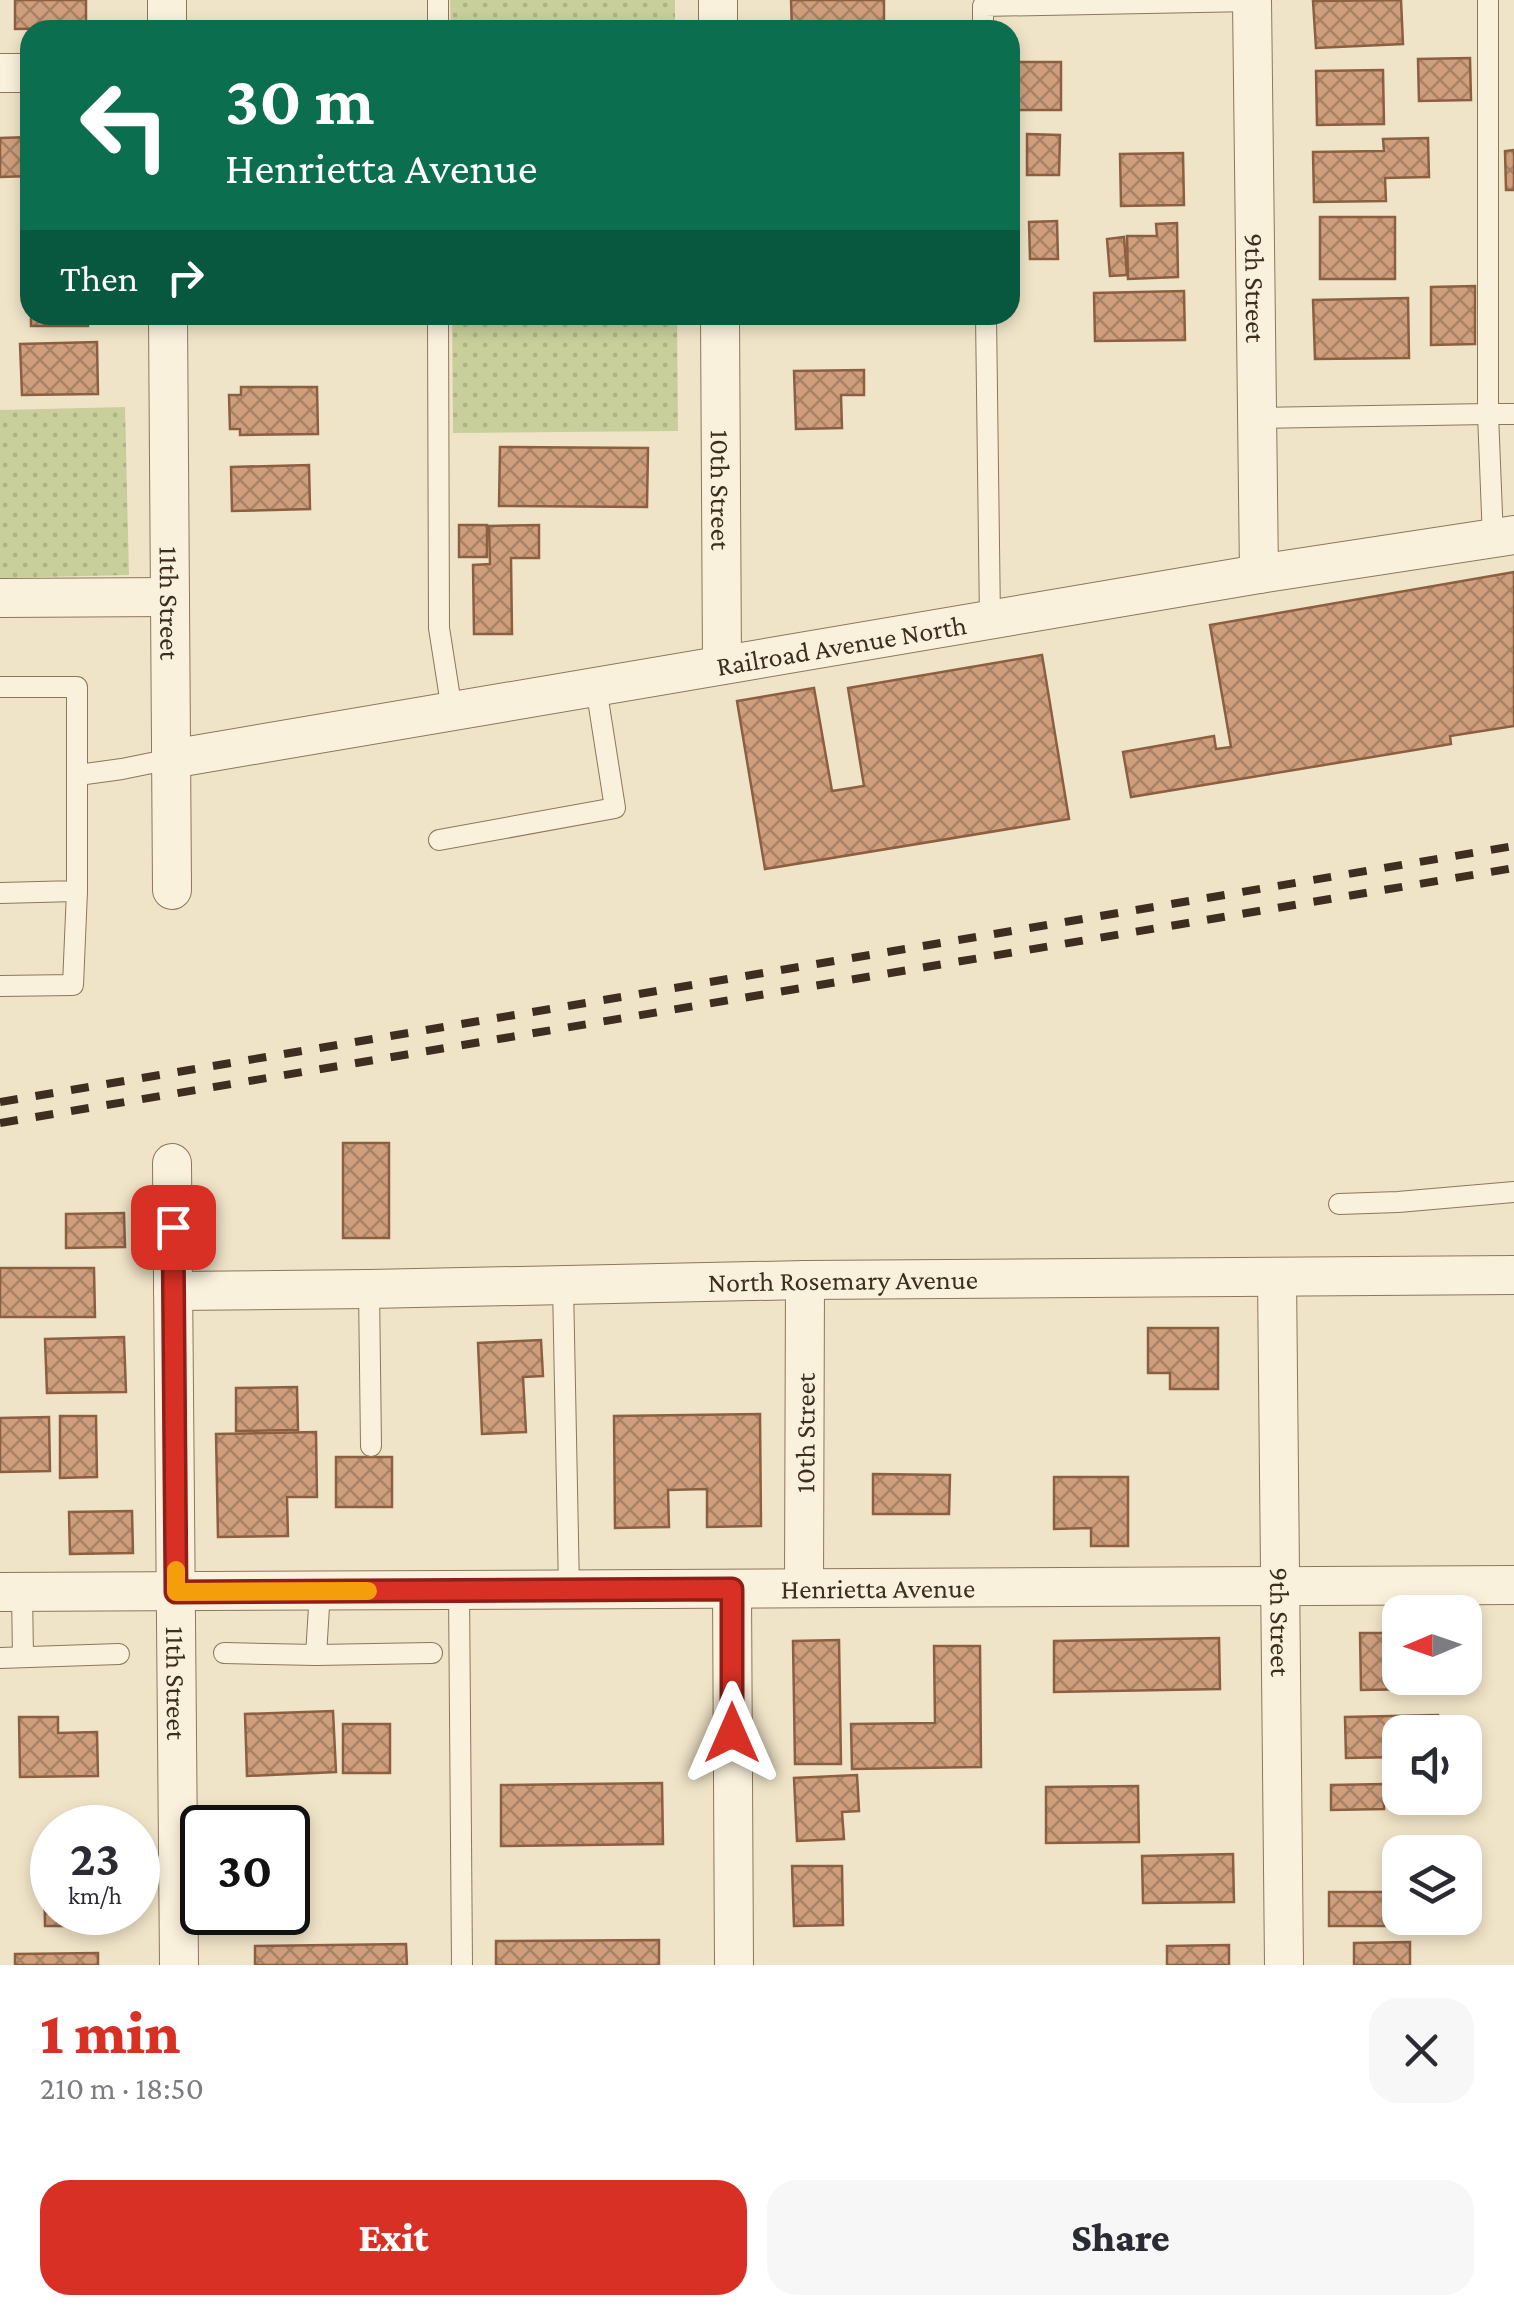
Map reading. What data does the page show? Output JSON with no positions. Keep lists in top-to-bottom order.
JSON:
{
  "streets": {
    "street": [
      "9th Street",
      "10th Street",
      "11th Street",
      "Railroad Avenue North",
      "North Rosemary Avenue",
      "Henrietta Avenue"
    ]
  },
  "crossings": [
    ["9th Street", "Railroad Avenue North"],
    ["9th Street", "North Rosemary Avenue"],
    ["9th Street", "Henrietta Avenue"],
    ["10th Street", "Railroad Avenue North"],
    ["10th Street", "North Rosemary Avenue"],
    ["10th Street", "Henrietta Avenue"],
    ["11th Street", "Railroad Avenue North"],
    ["11th Street", "North Rosemary Avenue"],
    ["11th Street", "Henrietta Avenue"]
  ],
  "north": "left",
  "page": {
    "turn": ["30 m", "Henrietta Avenue"],
    "then": "Then",
    "speed": "23 km/h",
    "limit": "30",
    "heading": ["1 min", "210 m · 18:50"],
    "buttons": ["Exit", "Share"]
  }
}
